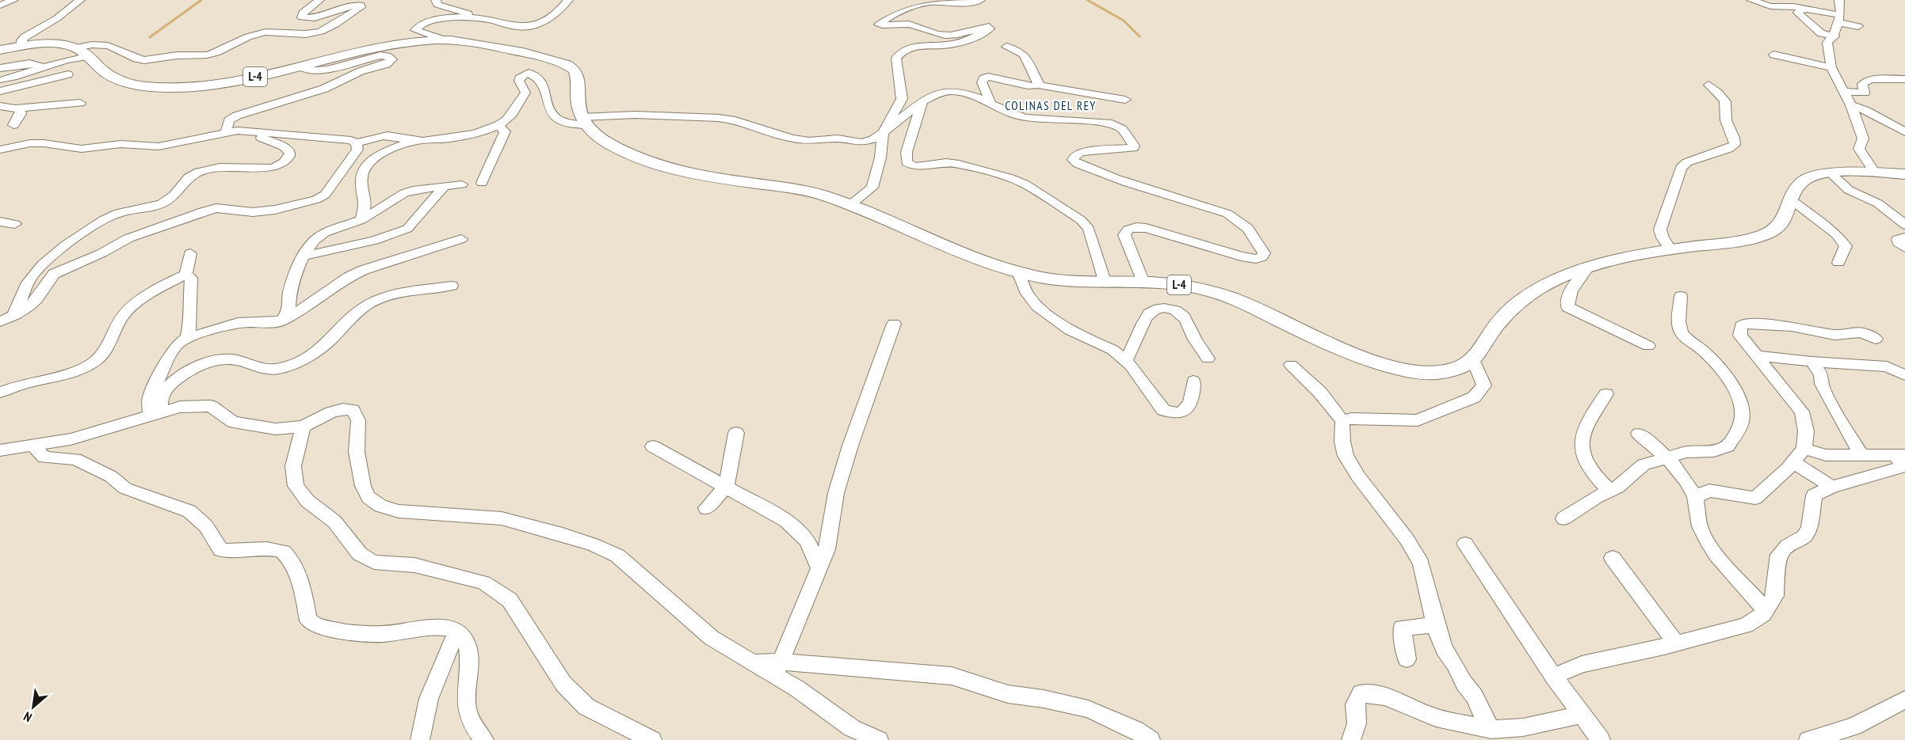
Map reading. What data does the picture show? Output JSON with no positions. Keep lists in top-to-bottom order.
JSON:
{
  "streets": {
    "main road": ["L-4"]
  },
  "districts": ["COLINAS DEL REY"],
  "north": "bottom left"
}
